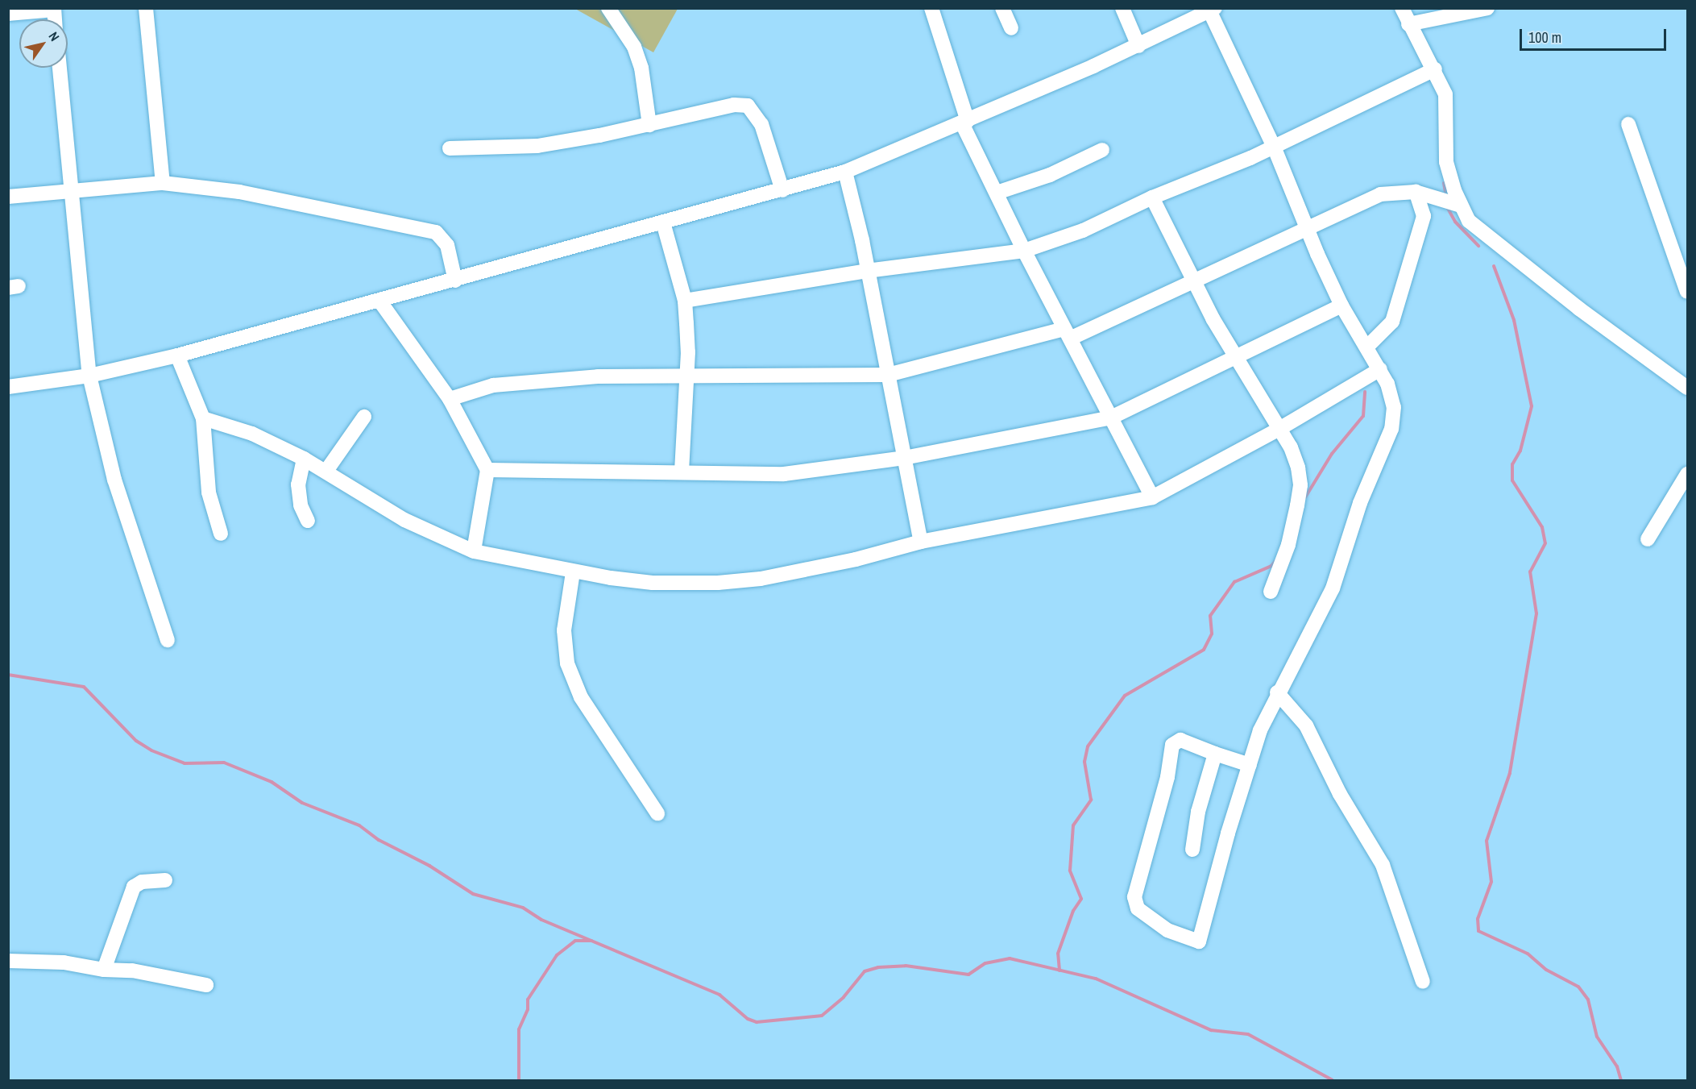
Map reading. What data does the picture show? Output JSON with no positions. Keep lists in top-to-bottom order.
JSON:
{
  "scale_bar": "100 m",
  "north": "top right"
}
